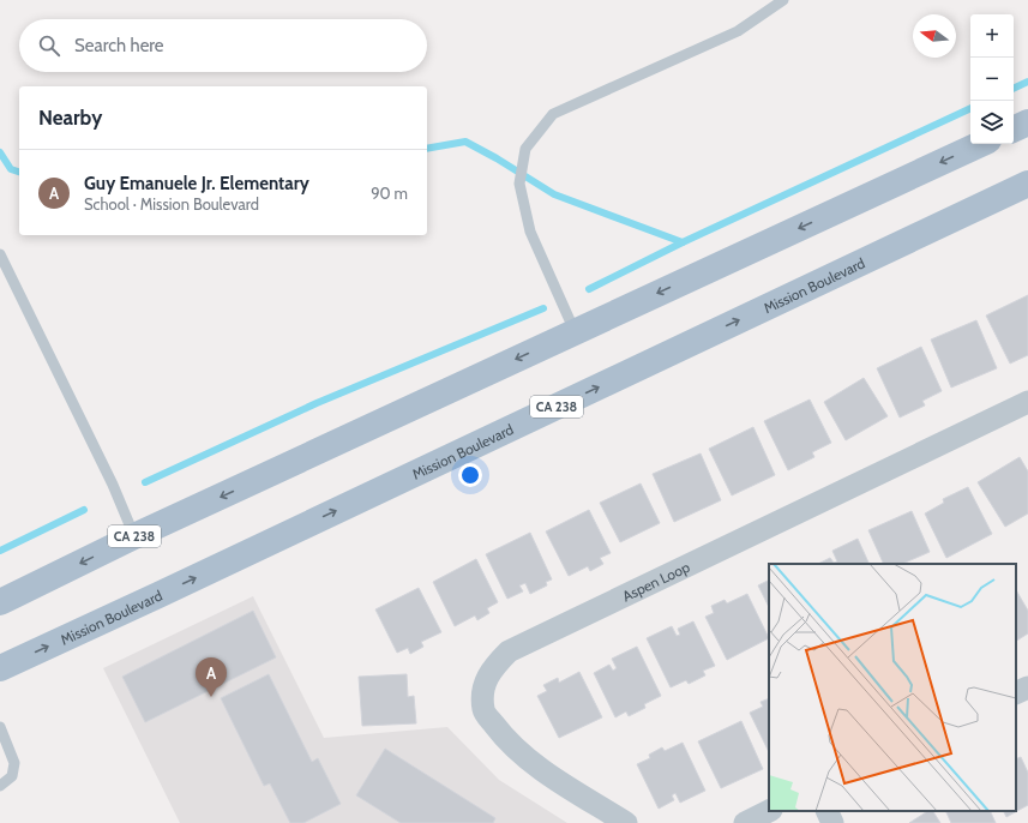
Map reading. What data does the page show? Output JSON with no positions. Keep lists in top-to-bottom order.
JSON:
{
  "streets": {
    "main road": ["Mission Boulevard", "CA 238"],
    "street": ["Aspen Loop"]
  },
  "north": "left",
  "page": {
    "map_buttons": ["+", "−"],
    "search": "Search here",
    "heading": "Nearby",
    "list": [
      {
        "mark": "A",
        "name": "Guy Emanuele Jr. Elementary",
        "note": "School · Mission Boulevard",
        "value": "90 m"
      }
    ],
    "pins": "A"
  }
}
